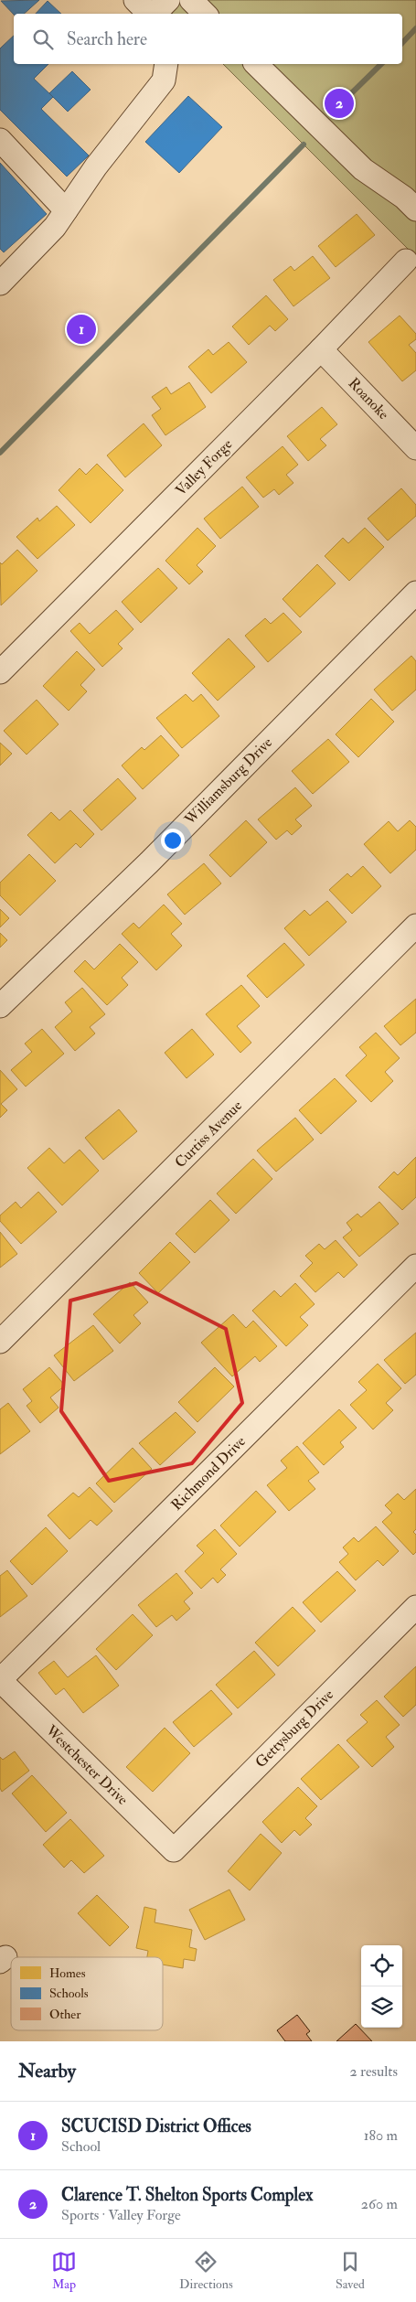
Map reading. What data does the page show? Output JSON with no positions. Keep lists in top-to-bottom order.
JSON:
{
  "streets": {
    "street": [
      "Roanoke",
      "Valley Forge",
      "Williamsburg Drive",
      "Curtiss Avenue",
      "Richmond Drive",
      "Gettysburg Drive",
      "Westchester Drive"
    ]
  },
  "crossings": [
    ["Roanoke", "Valley Forge"],
    ["Richmond Drive", "Westchester Drive"],
    ["Gettysburg Drive", "Westchester Drive"]
  ],
  "legend": ["Homes", "Schools", "Other"],
  "page": {
    "search": "Search here",
    "pins": ["2", "1"],
    "heading": ["Nearby", "2 results"],
    "list": [
      {
        "mark": "1",
        "name": "SCUCISD District Offices",
        "note": "School",
        "value": "180 m"
      },
      {
        "mark": "2",
        "name": "Clarence T. Shelton Sports Complex",
        "note": "Sports · Valley Forge",
        "value": "260 m"
      }
    ],
    "nav": ["Map", "Directions", "Saved"]
  }
}
